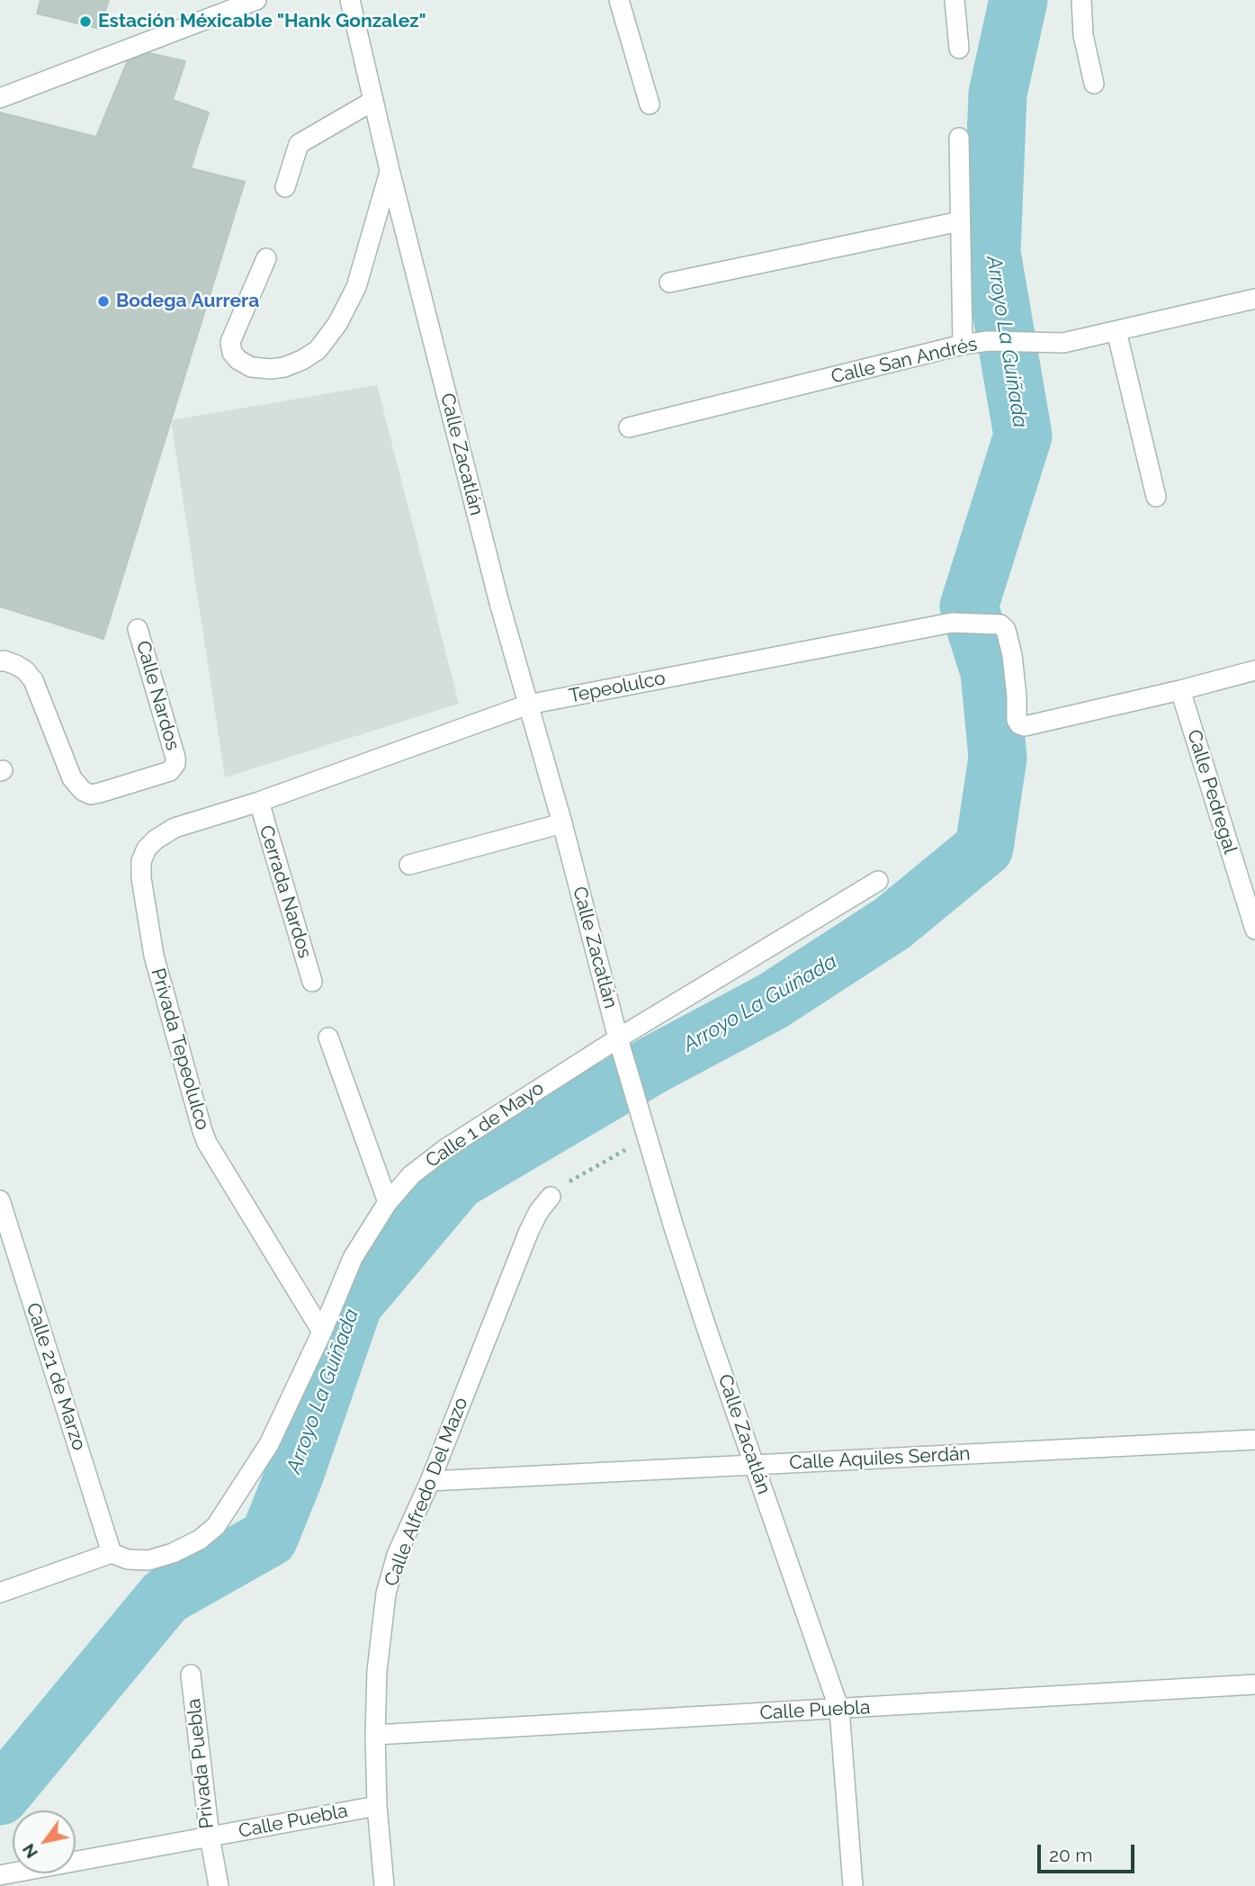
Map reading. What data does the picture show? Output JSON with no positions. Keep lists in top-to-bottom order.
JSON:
{
  "streets": {
    "street": [
      "Calle San Andrés",
      "Calle Zacatlán",
      "Tepeolulco",
      "Calle Nardos",
      "Calle Pedregal",
      "Cerrada Nardos",
      "Privada Tepeolulco",
      "Calle 1 de Mayo",
      "Calle 21 de Marzo",
      "Calle Aquiles Serdán",
      "Calle Alfredo Del Mazo",
      "Calle Puebla",
      "Privada Puebla"
    ]
  },
  "crossings": [
    ["Calle Zacatlán", "Tepeolulco"],
    ["Calle Zacatlán", "Calle 1 de Mayo"],
    ["Calle Zacatlán", "Calle Aquiles Serdán"],
    ["Calle Zacatlán", "Calle Puebla"],
    ["Tepeolulco", "Calle Pedregal"],
    ["Tepeolulco", "Cerrada Nardos"],
    ["Tepeolulco", "Privada Tepeolulco"],
    ["Privada Tepeolulco", "Calle 1 de Mayo"],
    ["Calle 1 de Mayo", "Calle 21 de Marzo"],
    ["Calle Aquiles Serdán", "Calle Alfredo Del Mazo"],
    ["Calle Alfredo Del Mazo", "Calle Puebla"],
    ["Calle Puebla", "Privada Puebla"]
  ],
  "water": ["Arroyo La Guiñada"],
  "places": ["Estación Méxicable \"Hank Gonzalez\"", "Bodega Aurrera"],
  "scale_bar": "20 m",
  "north": "bottom left"
}
